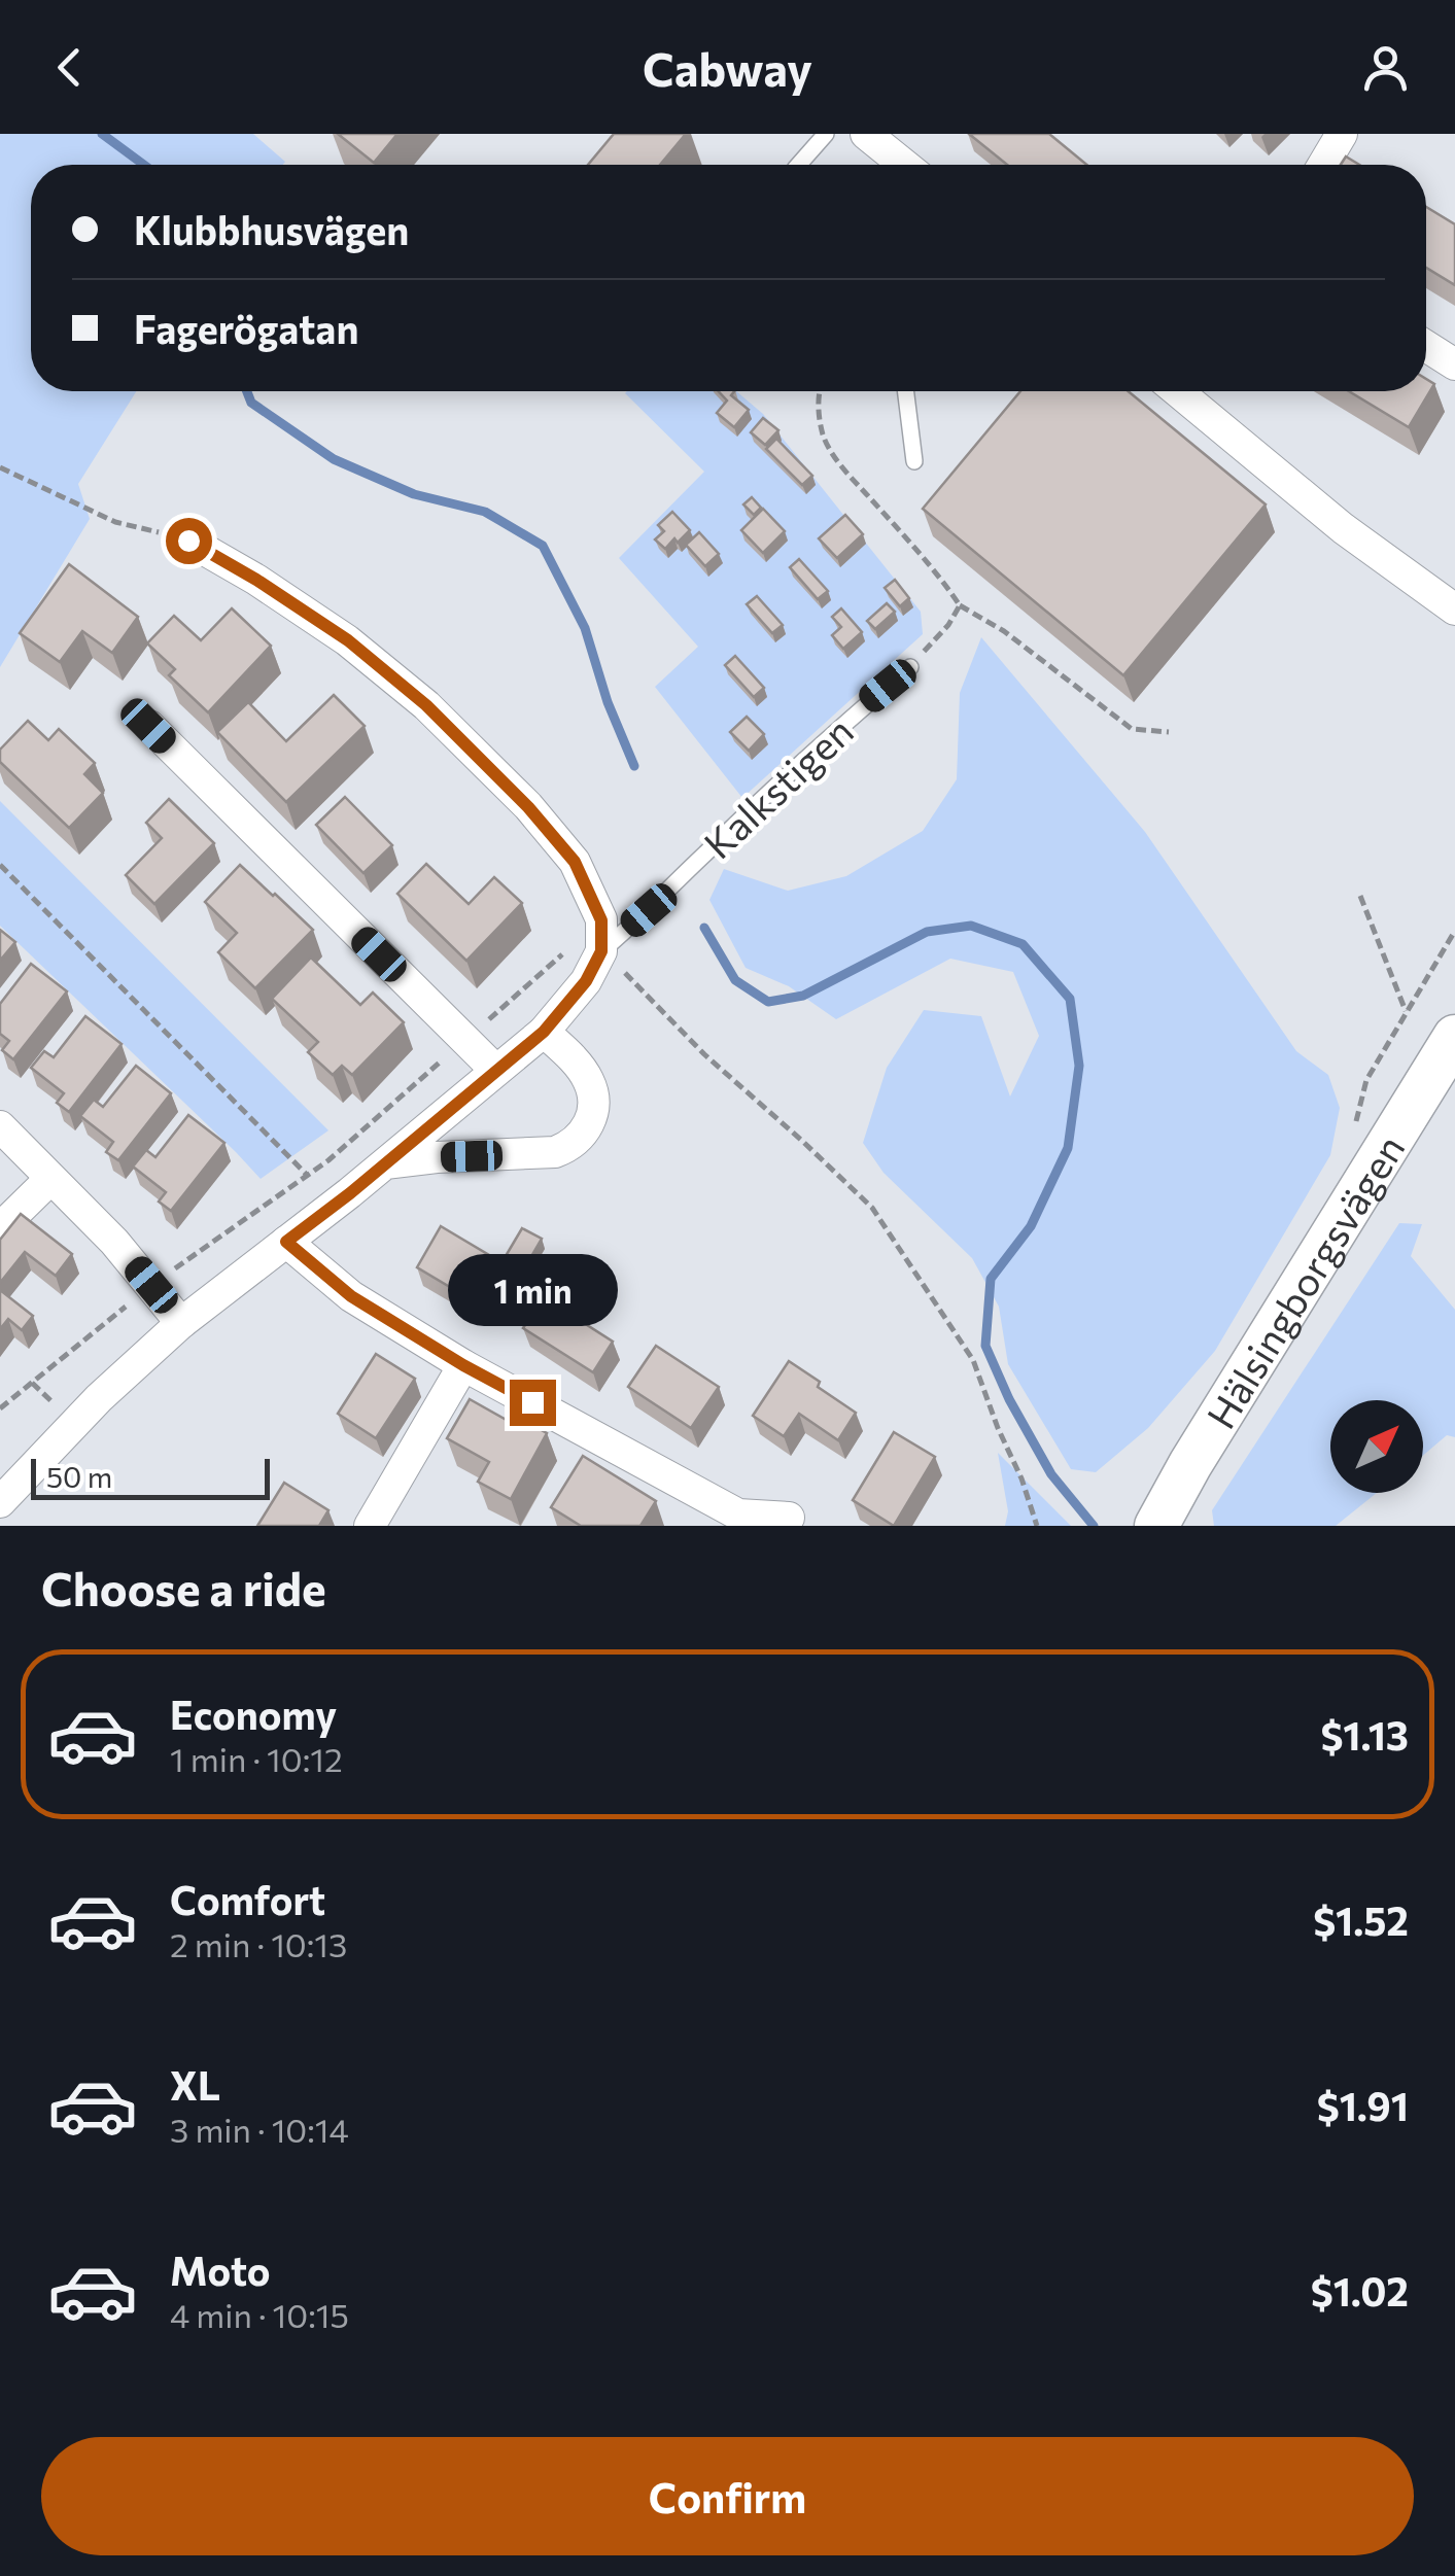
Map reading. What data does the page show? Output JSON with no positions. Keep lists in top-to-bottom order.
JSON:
{
  "streets": {
    "main road": ["Hälsingborgsvägen"],
    "lane": ["Kalkstigen"]
  },
  "scale_bar": "50 m",
  "north": "top right",
  "page": {
    "header": "Cabway",
    "banner": ["Klubbhusvägen", "Fagerögatan"],
    "bubble": "1 min",
    "scale": "50 m",
    "heading": "Choose a ride",
    "list": [
      {
        "name": "Economy",
        "note": "1 min · 10:12",
        "value": "$1.13"
      },
      {
        "name": "Comfort",
        "note": "2 min · 10:13",
        "value": "$1.52"
      },
      {
        "name": "XL",
        "note": "3 min · 10:14",
        "value": "$1.91"
      },
      {
        "name": "Moto",
        "note": "4 min · 10:15",
        "value": "$1.02"
      }
    ],
    "buttons": "Confirm"
  }
}
